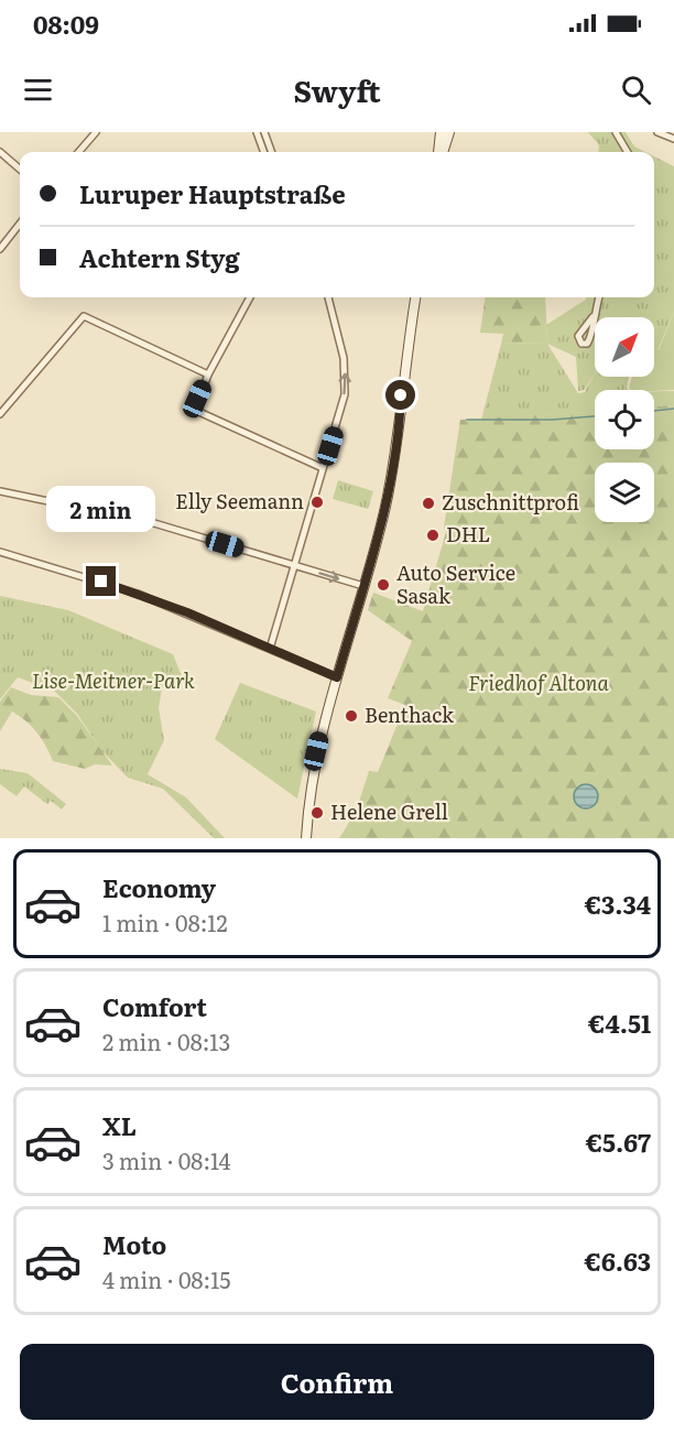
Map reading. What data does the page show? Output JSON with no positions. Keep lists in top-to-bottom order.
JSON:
{
  "parks": ["Lise-Meitner-Park", "Friedhof Altona"],
  "places": [
    "Elly Seemann",
    "Zuschnittprofi",
    "DHL",
    "Auto Service Sasak",
    "Benthack",
    "Helene Grell"
  ],
  "north": "top right",
  "page": {
    "status": "08:09",
    "header": "Swyft",
    "banner": ["Luruper Hauptstraße", "Achtern Styg"],
    "bubble": "2 min",
    "list": [
      {
        "name": "Economy",
        "note": "1 min · 08:12",
        "value": "€3.34"
      },
      {
        "name": "Comfort",
        "note": "2 min · 08:13",
        "value": "€4.51"
      },
      {
        "name": "XL",
        "note": "3 min · 08:14",
        "value": "€5.67"
      },
      {
        "name": "Moto",
        "note": "4 min · 08:15",
        "value": "€6.63"
      }
    ],
    "buttons": "Confirm"
  }
}
